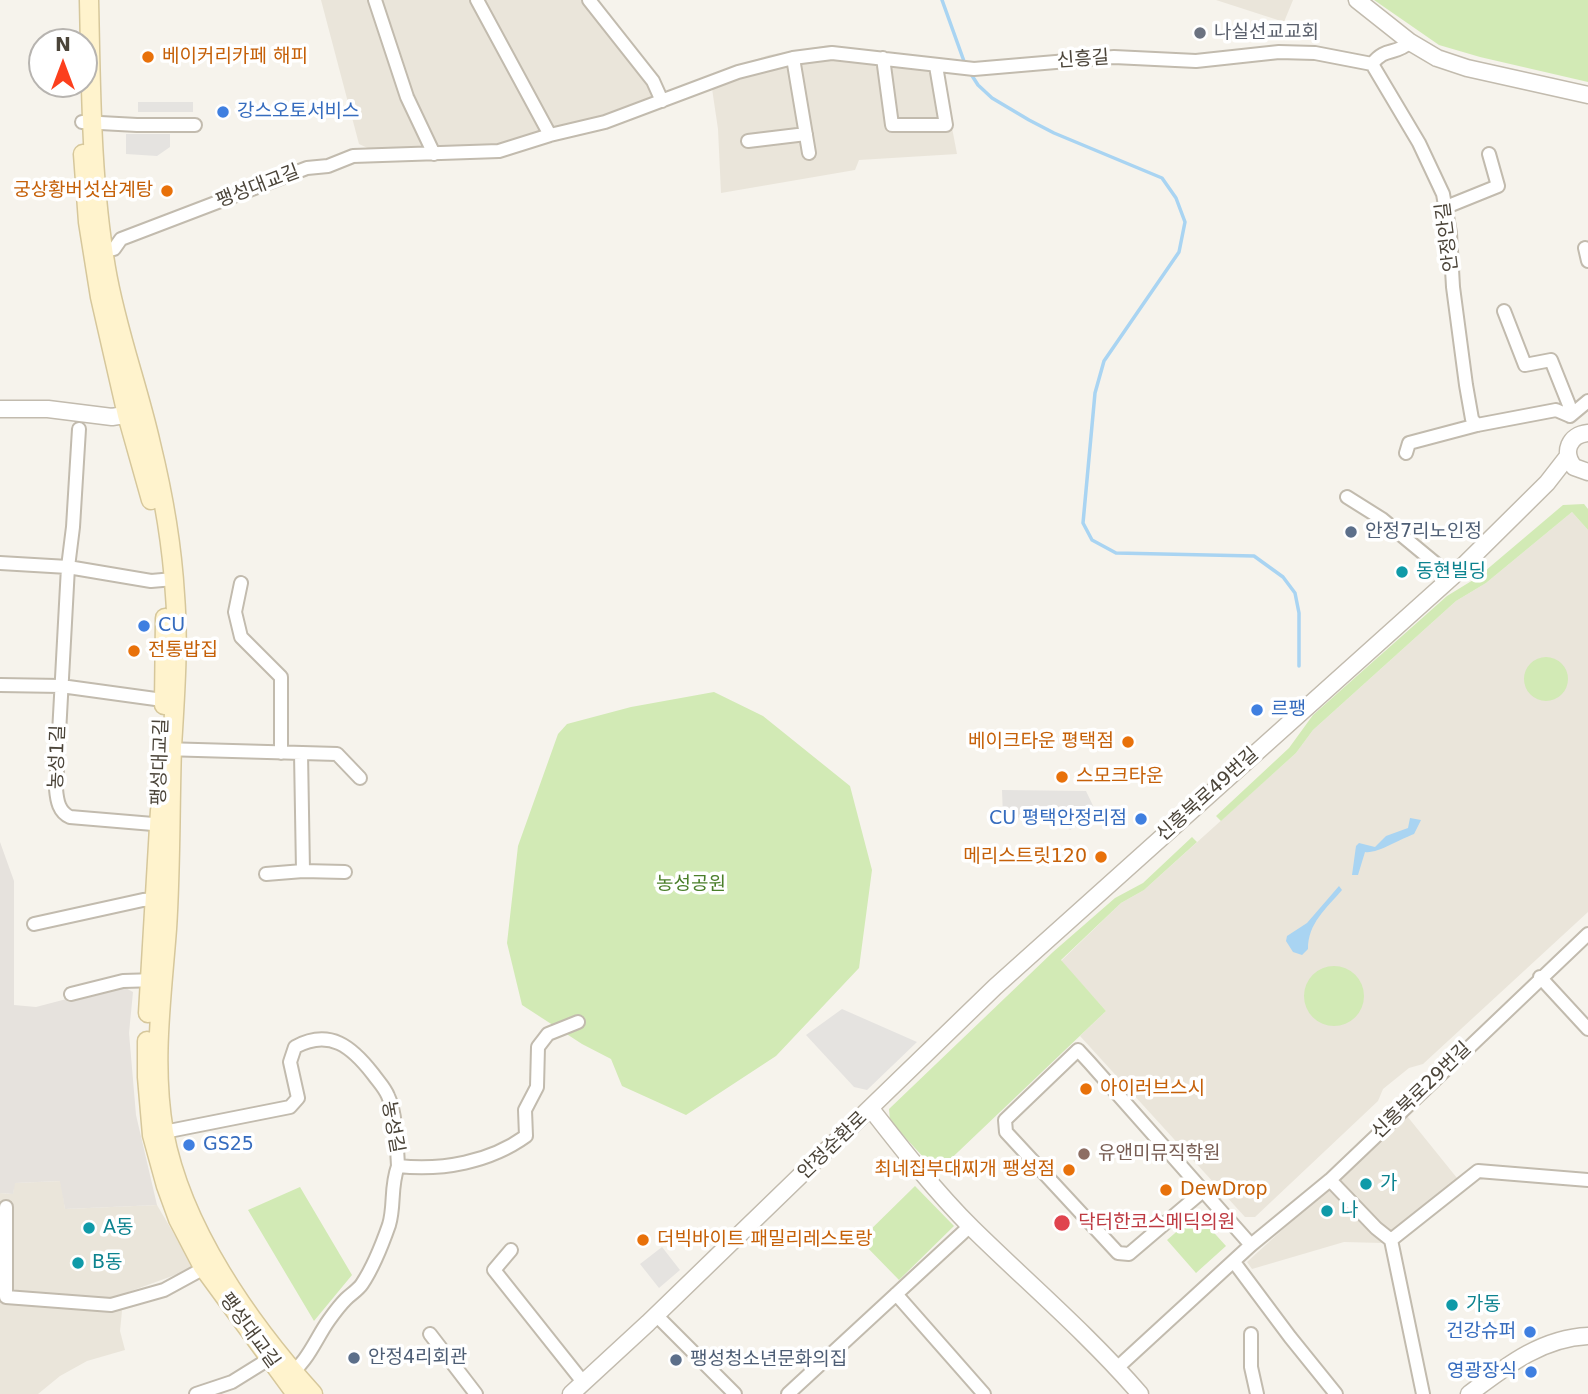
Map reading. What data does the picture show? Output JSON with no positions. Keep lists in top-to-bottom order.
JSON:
{
  "streets": {
    "main road": ["팽성대교길"],
    "street": [
      "신흥길",
      "안정안길",
      "농성1길",
      "신흥북로49번길",
      "신흥북로29번길",
      "농성길",
      "안정순환로"
    ]
  },
  "crossings": [
    ["신흥길", "팽성대교길"],
    ["신흥길", "안정안길"],
    ["팽성대교길", "농성1길"],
    ["팽성대교길", "농성길"],
    ["신흥북로49번길", "안정순환로"],
    ["신흥북로29번길", "안정순환로"]
  ],
  "parks": ["농성공원"],
  "places": [
    "나실선교교회",
    "베이커리카페 해피",
    "강스오토서비스",
    "궁상황버섯삼계탕",
    "안정7리노인정",
    "동현빌딩",
    "CU",
    "전통밥집",
    "르팽",
    "베이크타운 평택점",
    "스모크타운",
    "CU 평택안정리점",
    "메리스트릿120",
    "아이러브스시",
    "GS25",
    "유앤미뮤직학원",
    "최네집부대찌개 팽성점",
    "가",
    "DewDrop",
    "나",
    "닥터한코스메딕의원",
    "A동",
    "더빅바이트 패밀리레스토랑",
    "B동",
    "가동",
    "건강슈퍼",
    "안정4리회관",
    "팽성청소년문화의집",
    "영광장식"
  ],
  "north": "top"
}
